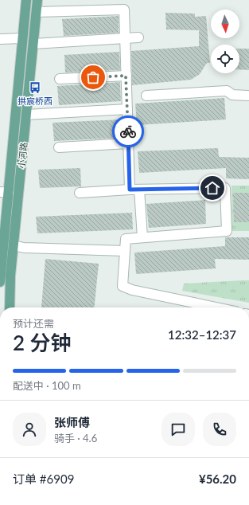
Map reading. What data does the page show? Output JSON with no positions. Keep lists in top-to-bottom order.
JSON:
{
  "streets": {
    "main road": ["小河路"]
  },
  "places": {
    "bus stop": ["拱宸桥西"]
  },
  "north": "bottom",
  "page": {
    "heading": ["2 分钟", "预计还需", "12:32–12:37"],
    "panel": [
      "张师傅",
      "骑手 · 4.6",
      "订单 #6909",
      "¥56.20"
    ],
    "bar": "配送中 · 100 m"
  }
}
